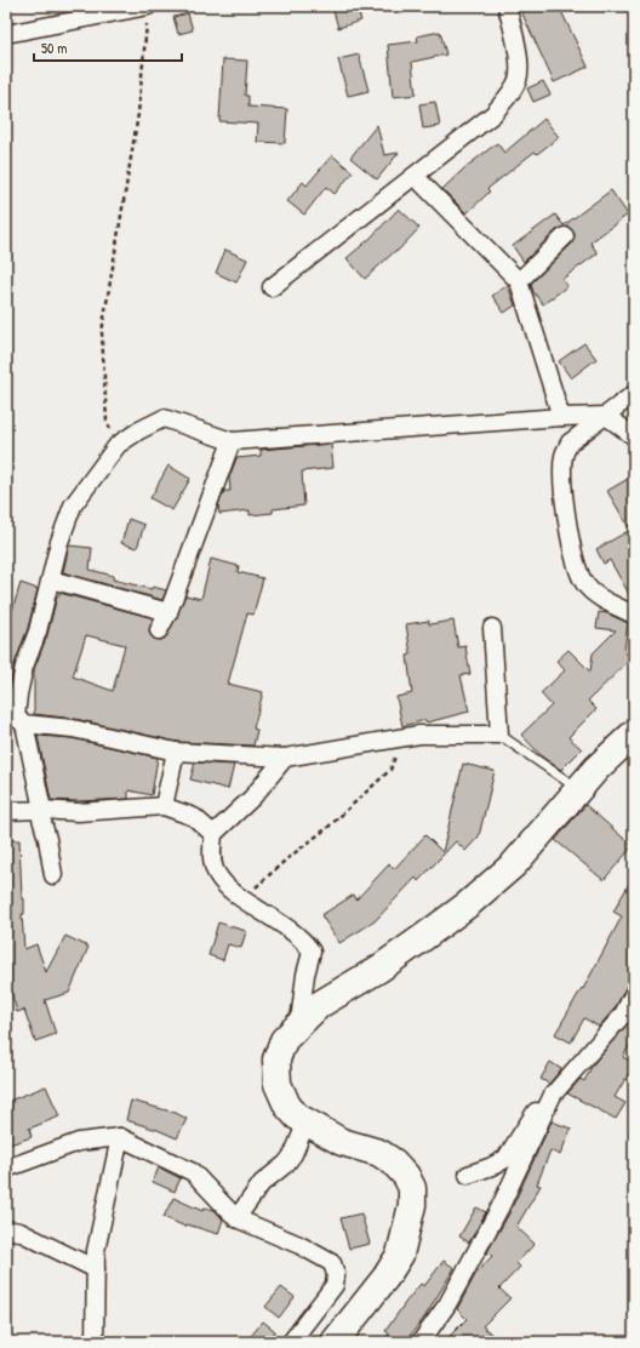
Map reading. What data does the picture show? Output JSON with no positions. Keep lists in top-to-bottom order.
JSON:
{
  "scale_bar": "50 m"
}
